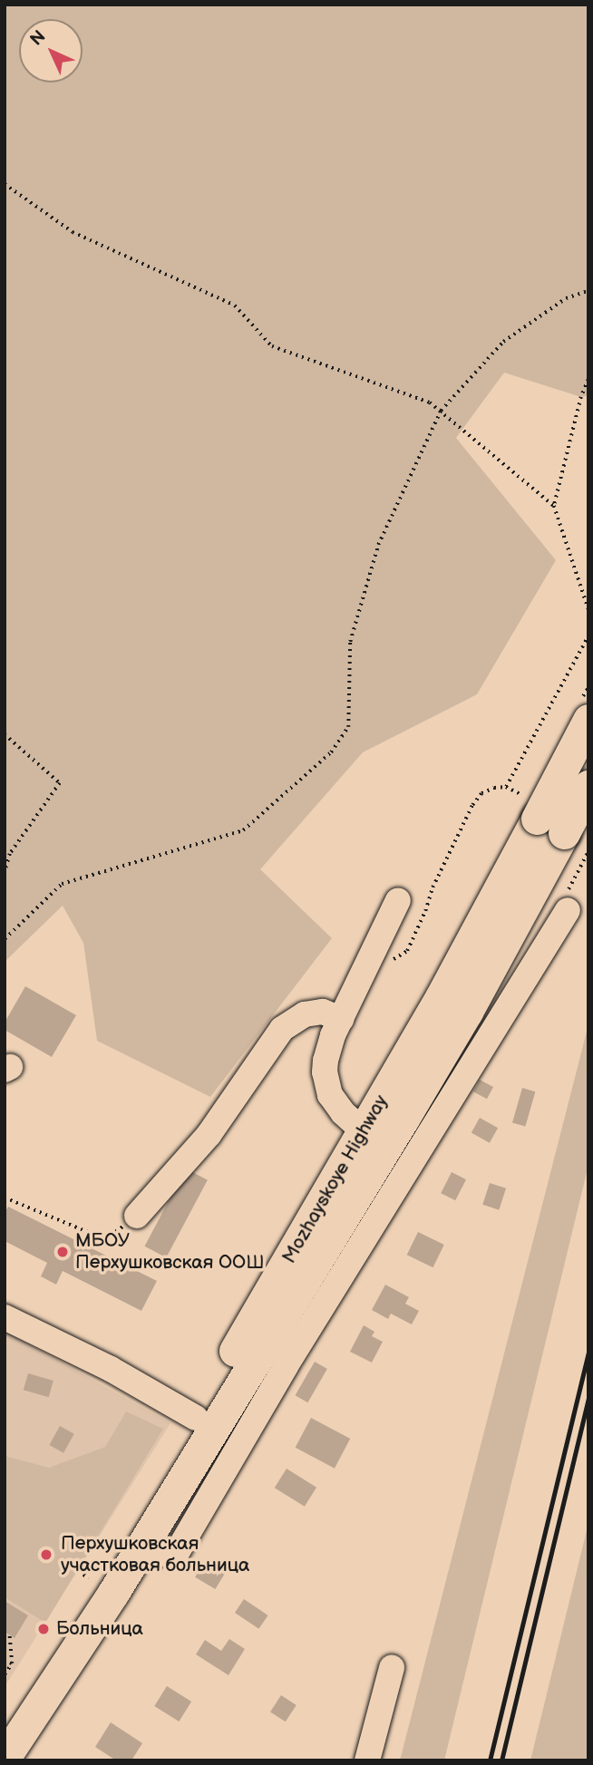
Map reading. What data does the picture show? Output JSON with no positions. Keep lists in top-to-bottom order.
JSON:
{
  "streets": {
    "main road": ["Mozhayskoye Highway"]
  },
  "places": ["МБОУ Перхушковская ООШ", "Перхушковская участковая больница", "Больница"],
  "north": "top left"
}
